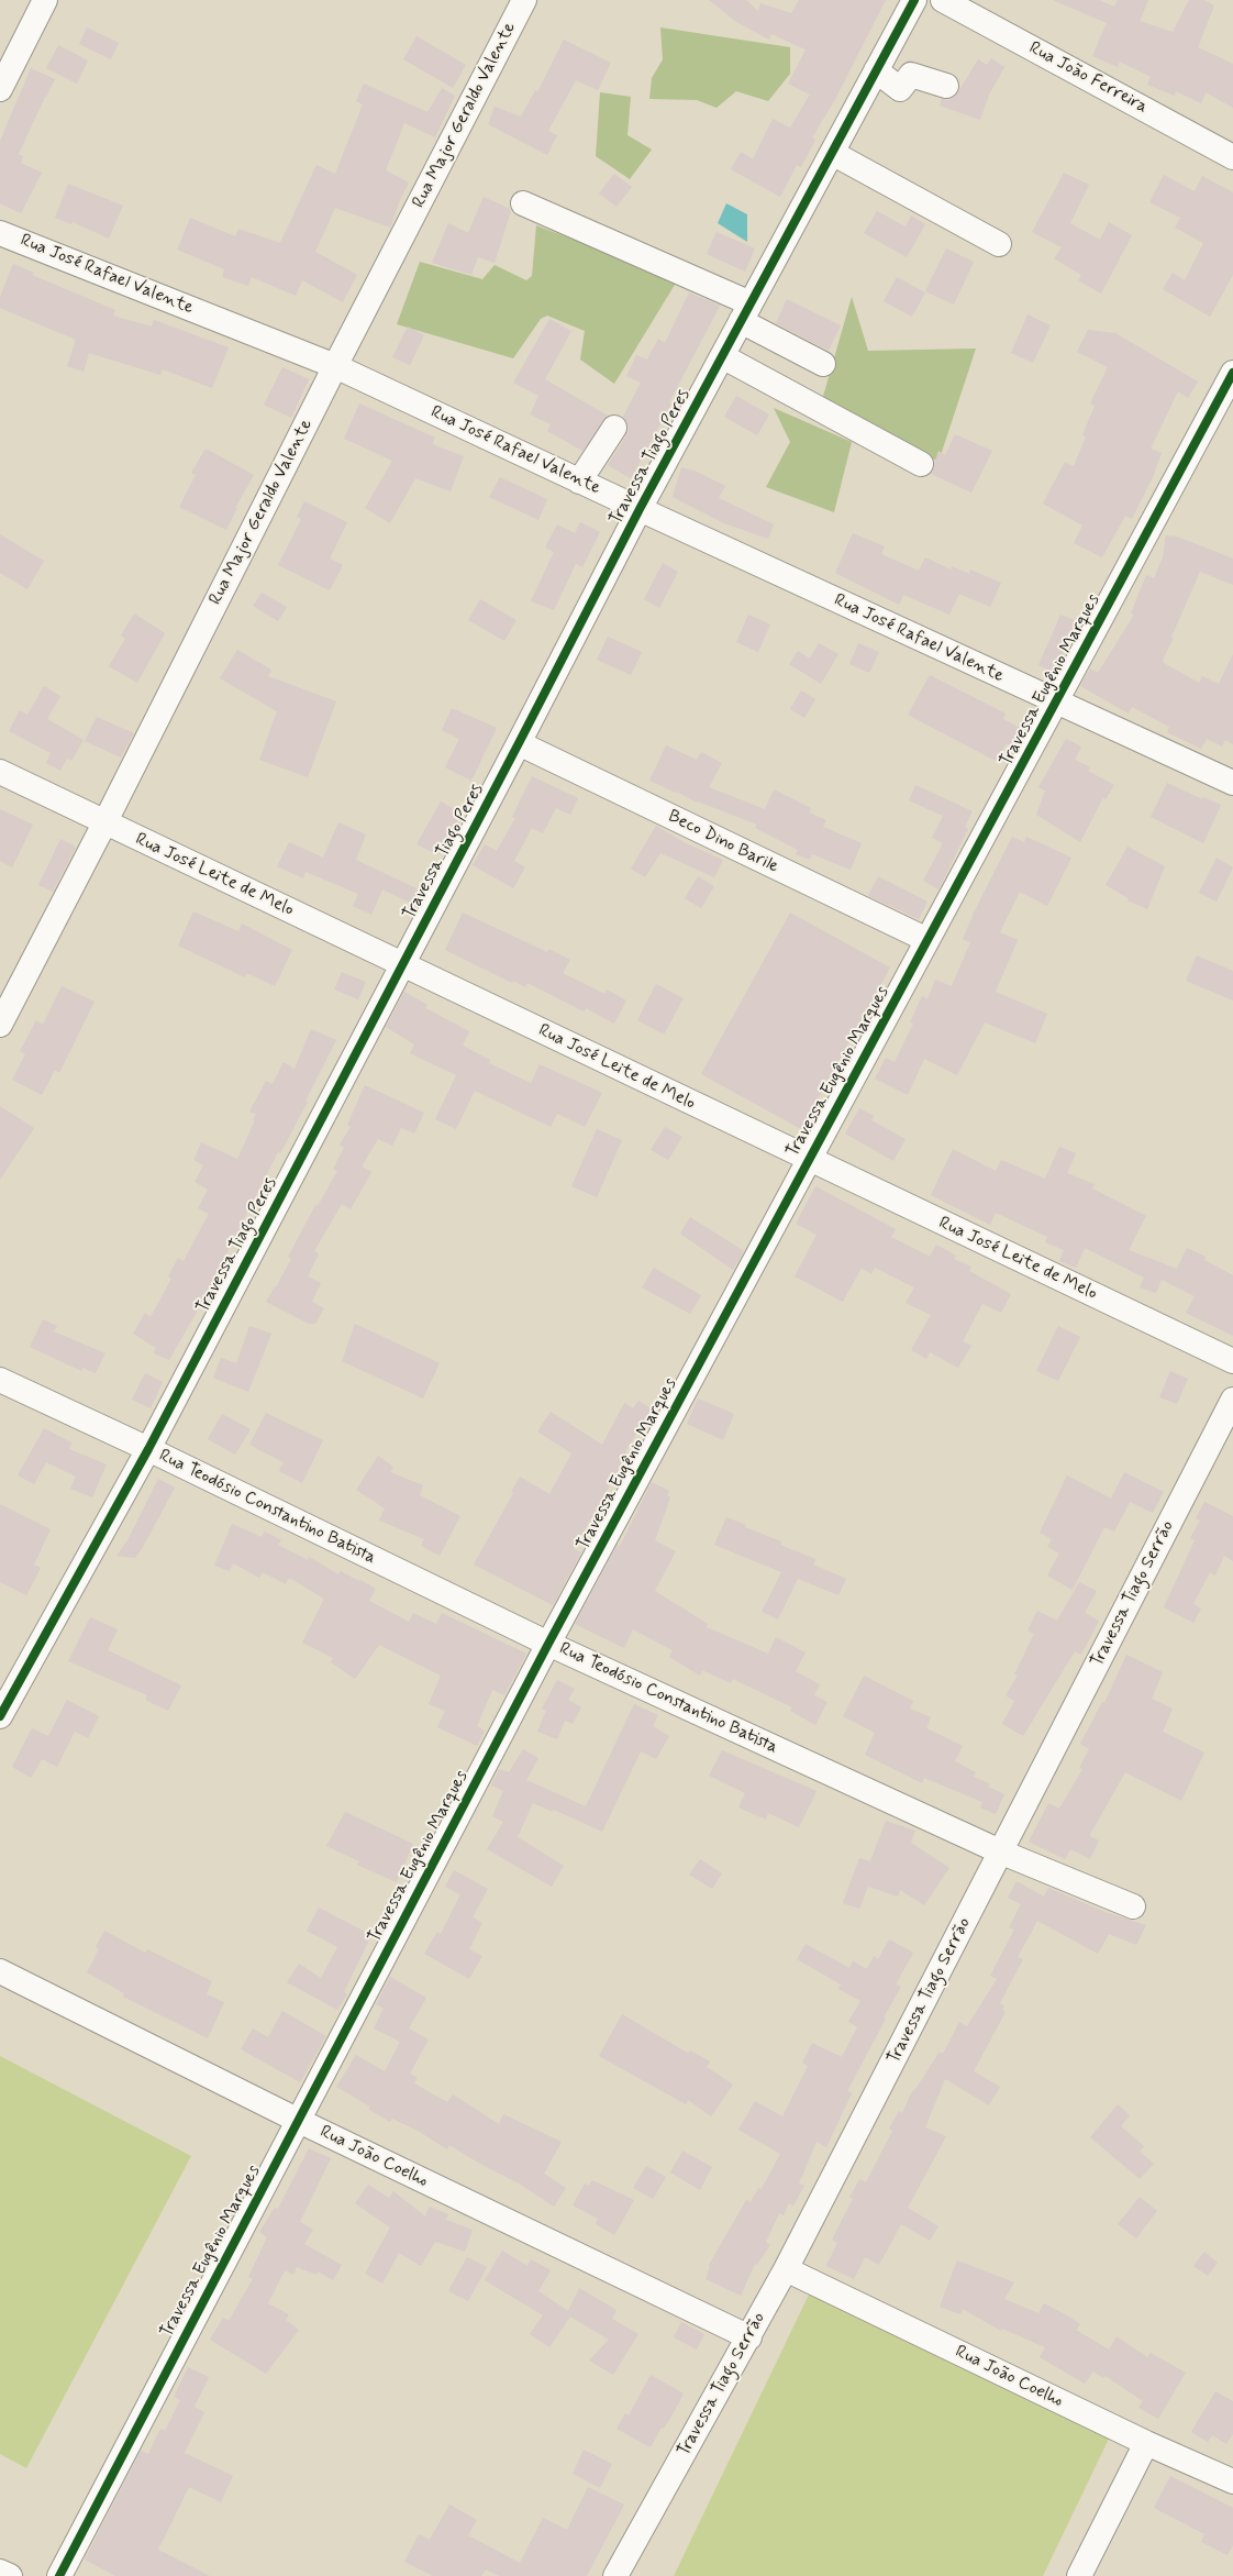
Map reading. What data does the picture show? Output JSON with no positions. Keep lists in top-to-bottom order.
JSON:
{
  "streets": {
    "street": [
      "Rua João Ferreira",
      "Rua Major Geraldo Valente",
      "Rua José Rafael Valente",
      "Travessa Tiago Peres",
      "Travessa Eugênio Marques",
      "Beco Dino Barile",
      "Rua José Leite de Melo",
      "Rua Teodósio Constantino Batista",
      "Travessa Tiago Serrão",
      "Rua João Coelho"
    ]
  },
  "crossings": [
    ["Rua Major Geraldo Valente", "Rua José Rafael Valente"],
    ["Rua Major Geraldo Valente", "Rua José Leite de Melo"],
    ["Rua José Rafael Valente", "Travessa Tiago Peres"],
    ["Rua José Rafael Valente", "Travessa Eugênio Marques"],
    ["Travessa Tiago Peres", "Beco Dino Barile"],
    ["Travessa Tiago Peres", "Rua José Leite de Melo"],
    ["Travessa Tiago Peres", "Rua Teodósio Constantino Batista"],
    ["Travessa Eugênio Marques", "Beco Dino Barile"],
    ["Travessa Eugênio Marques", "Rua José Leite de Melo"],
    ["Travessa Eugênio Marques", "Rua Teodósio Constantino Batista"],
    ["Travessa Eugênio Marques", "Rua João Coelho"],
    ["Rua Teodósio Constantino Batista", "Travessa Tiago Serrão"],
    ["Travessa Tiago Serrão", "Rua João Coelho"]
  ]
}
